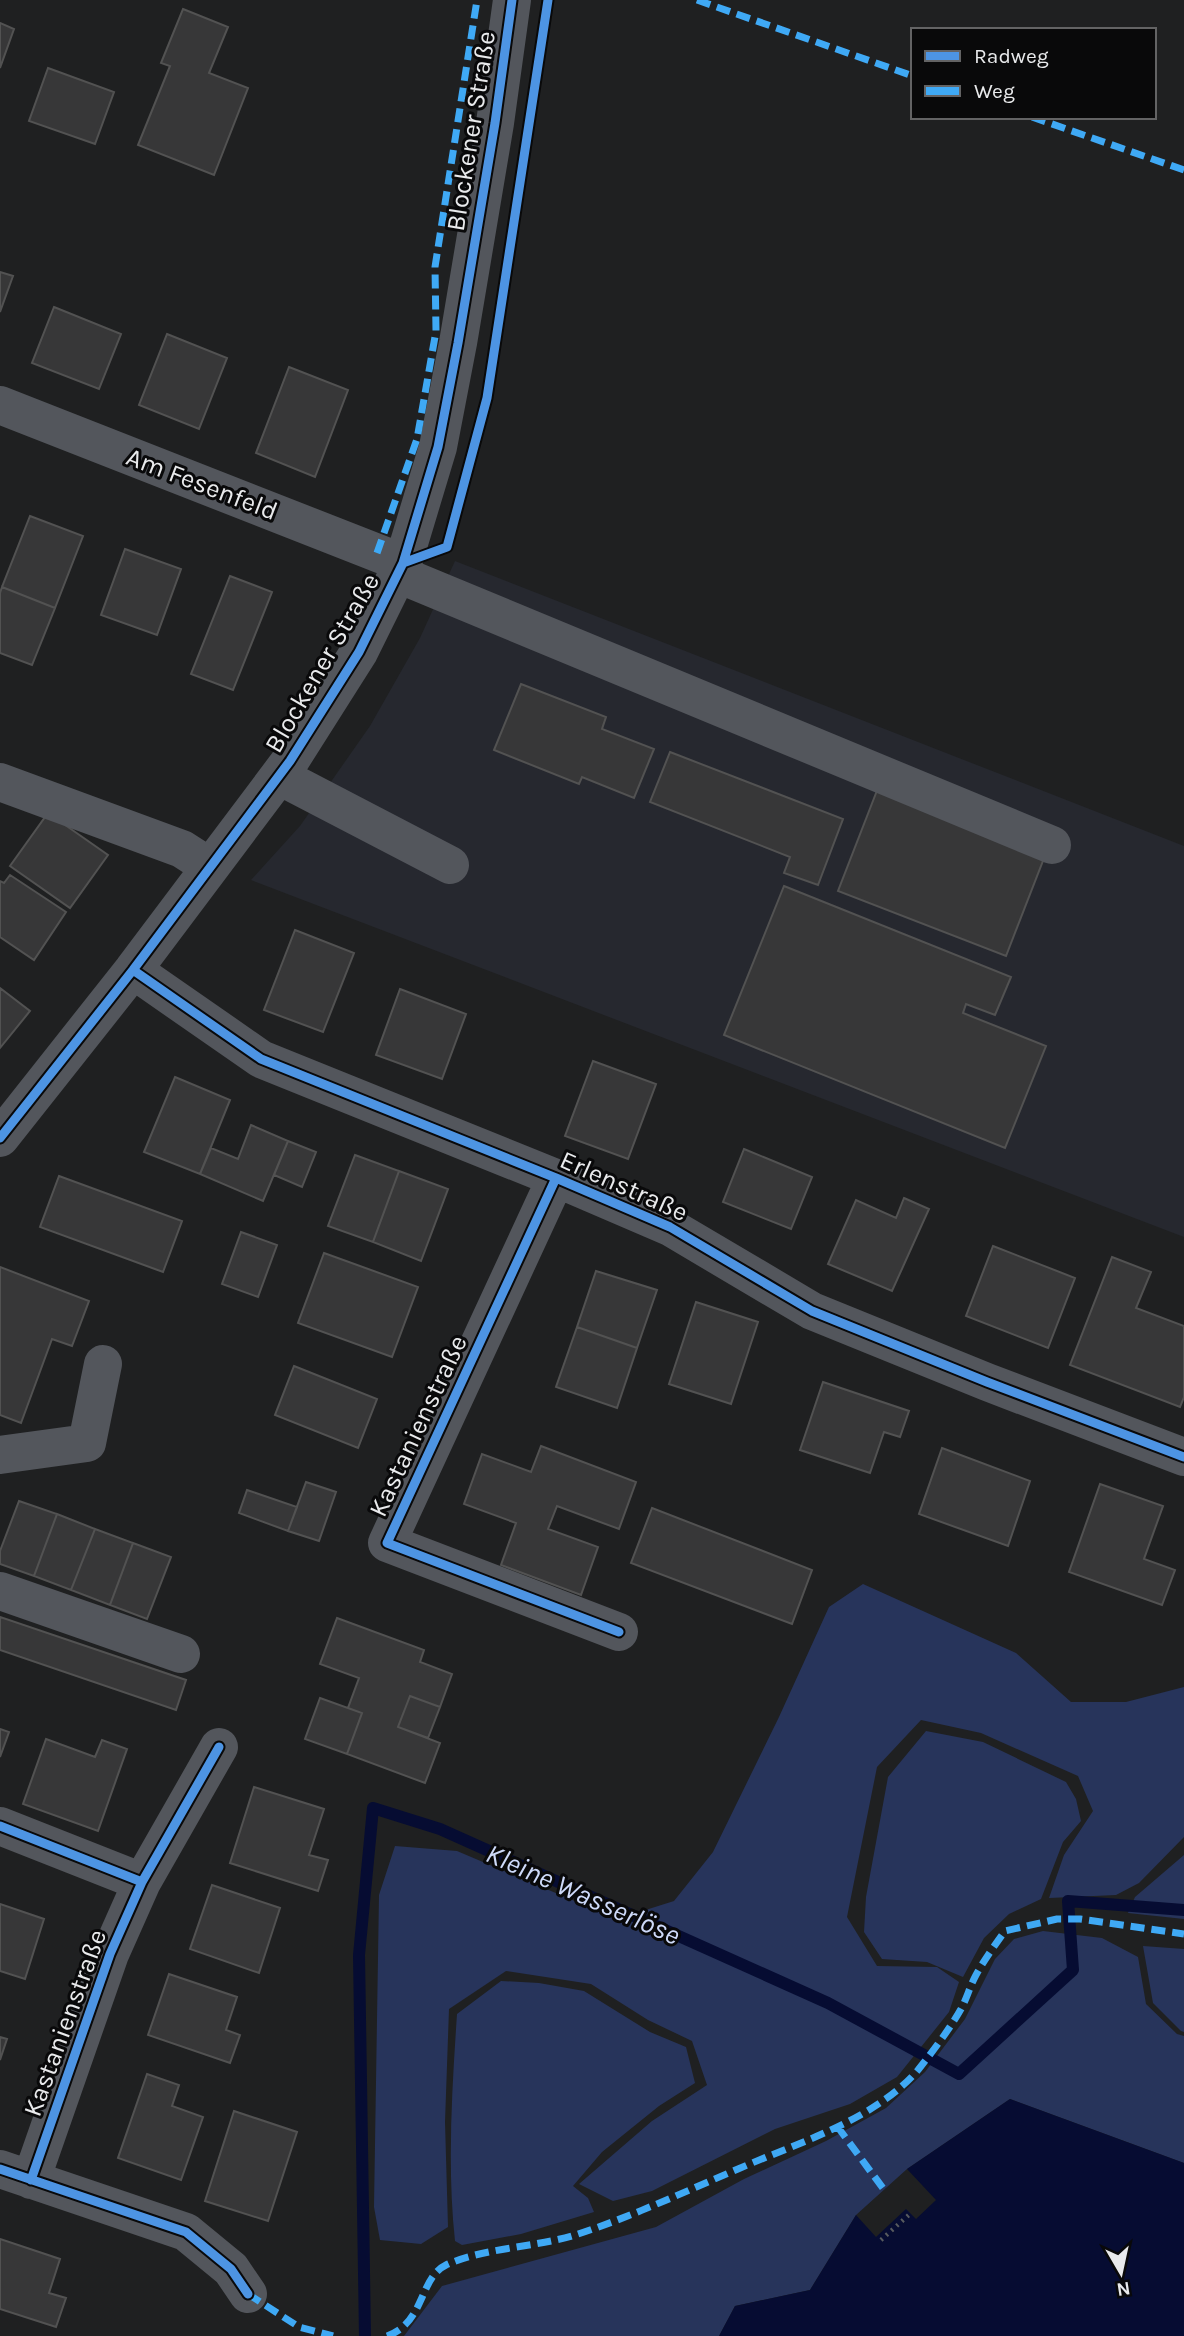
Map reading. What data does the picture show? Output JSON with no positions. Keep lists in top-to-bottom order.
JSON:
{
  "streets": {
    "street": [
      "Blockener Straße",
      "Am Fesenfeld",
      "Erlenstraße",
      "Kastanienstraße"
    ]
  },
  "crossings": [
    ["Blockener Straße", "Am Fesenfeld"],
    ["Blockener Straße", "Erlenstraße"],
    ["Erlenstraße", "Kastanienstraße"]
  ],
  "water": ["Kleine Wasserlöse"],
  "legend": ["Radweg", "Weg"],
  "north": "bottom"
}
